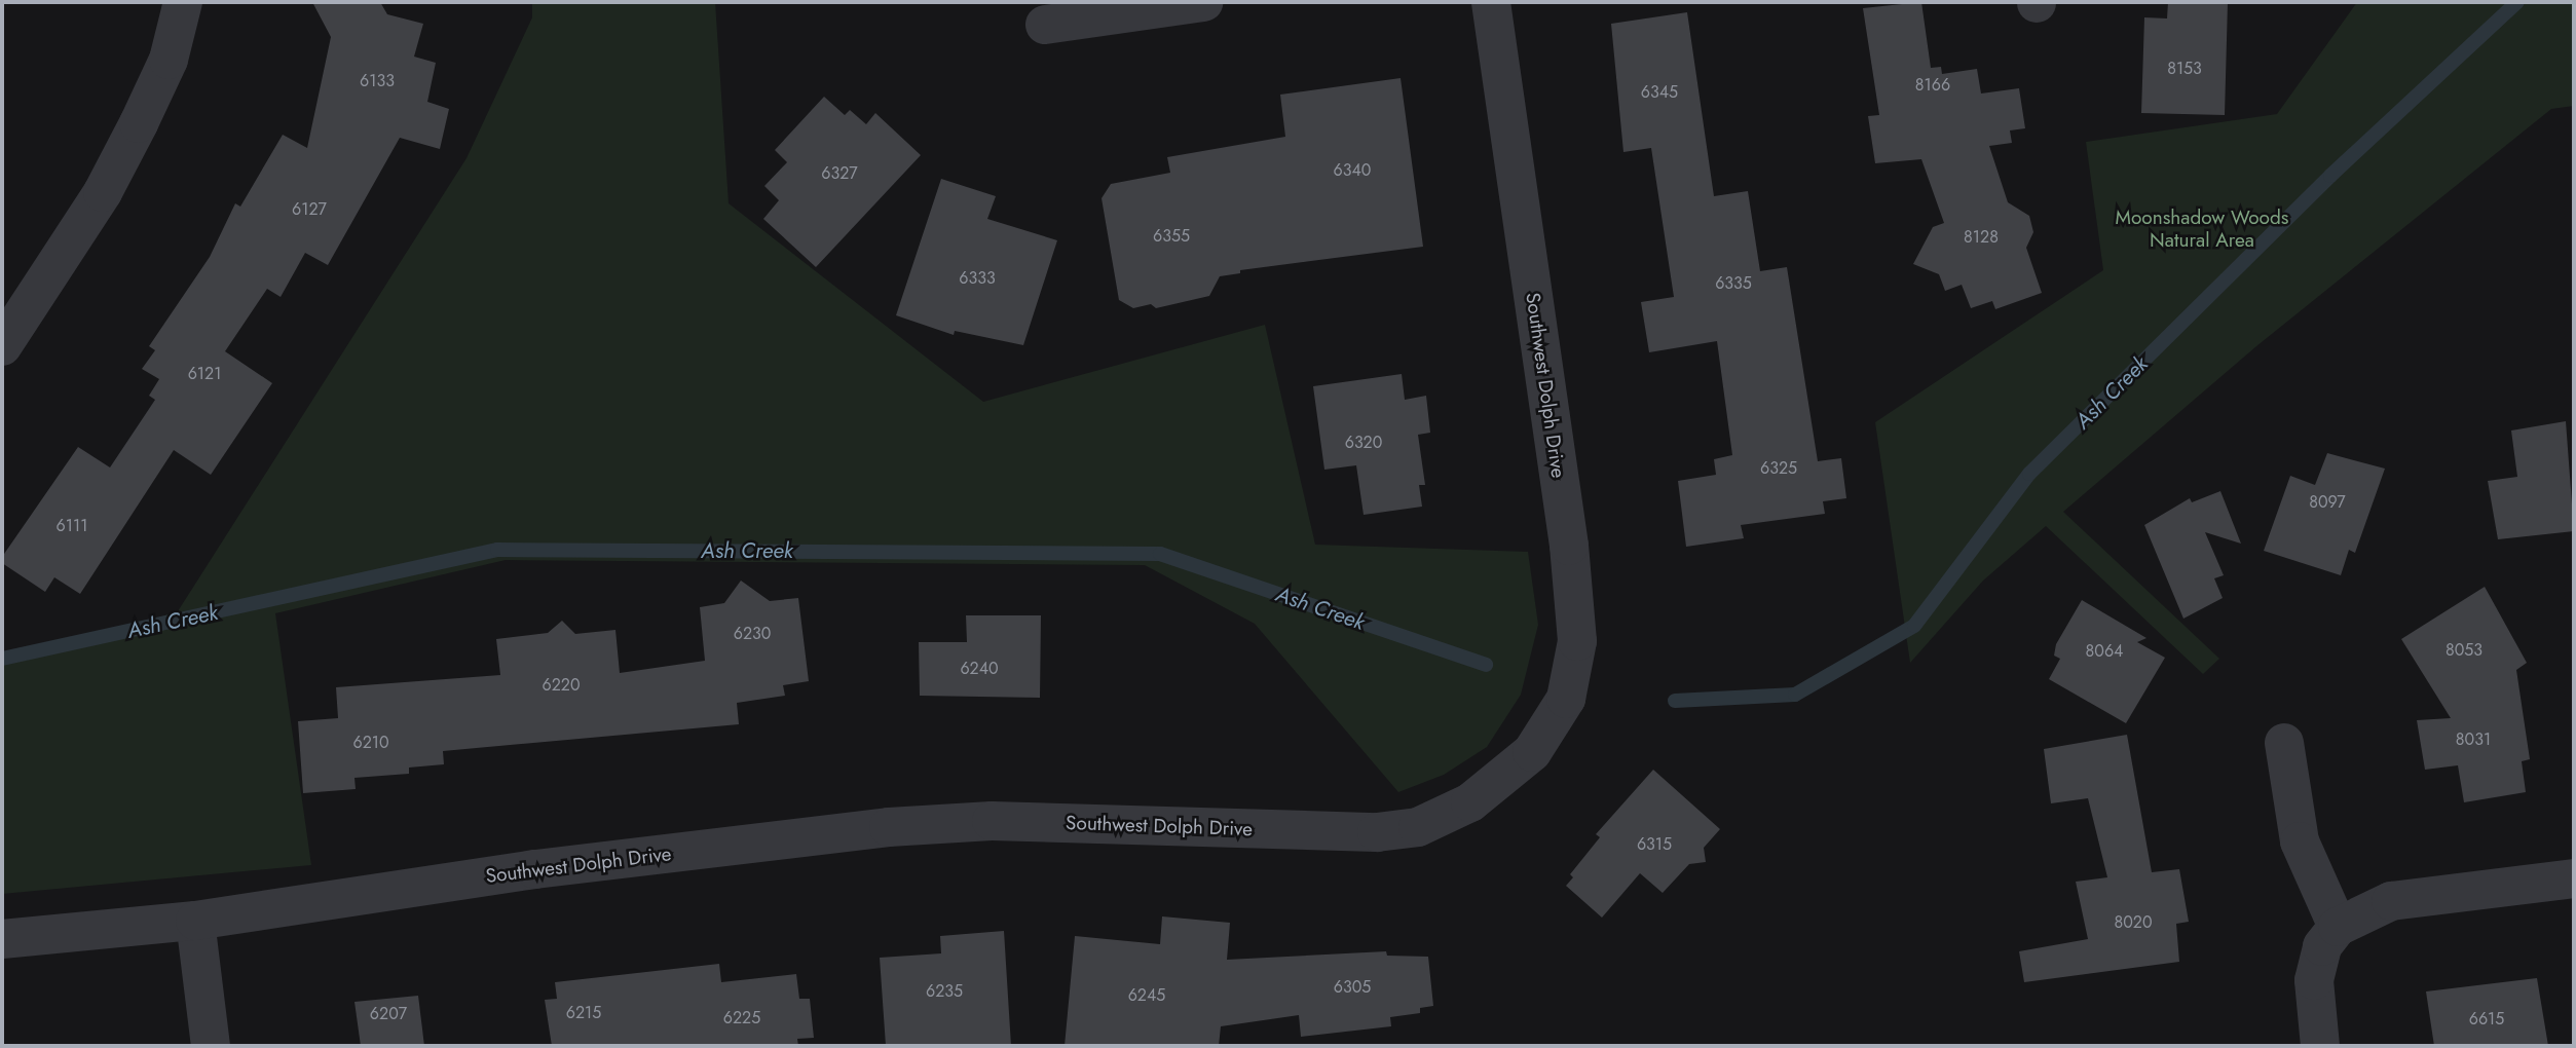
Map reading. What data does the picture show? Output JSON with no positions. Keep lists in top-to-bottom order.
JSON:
{
  "streets": {
    "street": ["Southwest Dolph Drive"]
  },
  "water": ["Ash Creek"],
  "parks": ["Moonshadow Woods Natural Area"],
  "house_numbers": [
    "8153",
    "6133",
    "8166",
    "6345",
    "6340",
    "6327",
    "6127",
    "6355",
    "8128",
    "6333",
    "6335",
    "6121",
    "6320",
    "6325",
    "8097",
    "6111",
    "6230",
    "8053",
    "8064",
    "6240",
    "6220",
    "8031",
    "6210",
    "6315",
    "8020",
    "6305",
    "6235",
    "6245",
    "6215",
    "6207",
    "6225",
    "6615"
  ]
}
